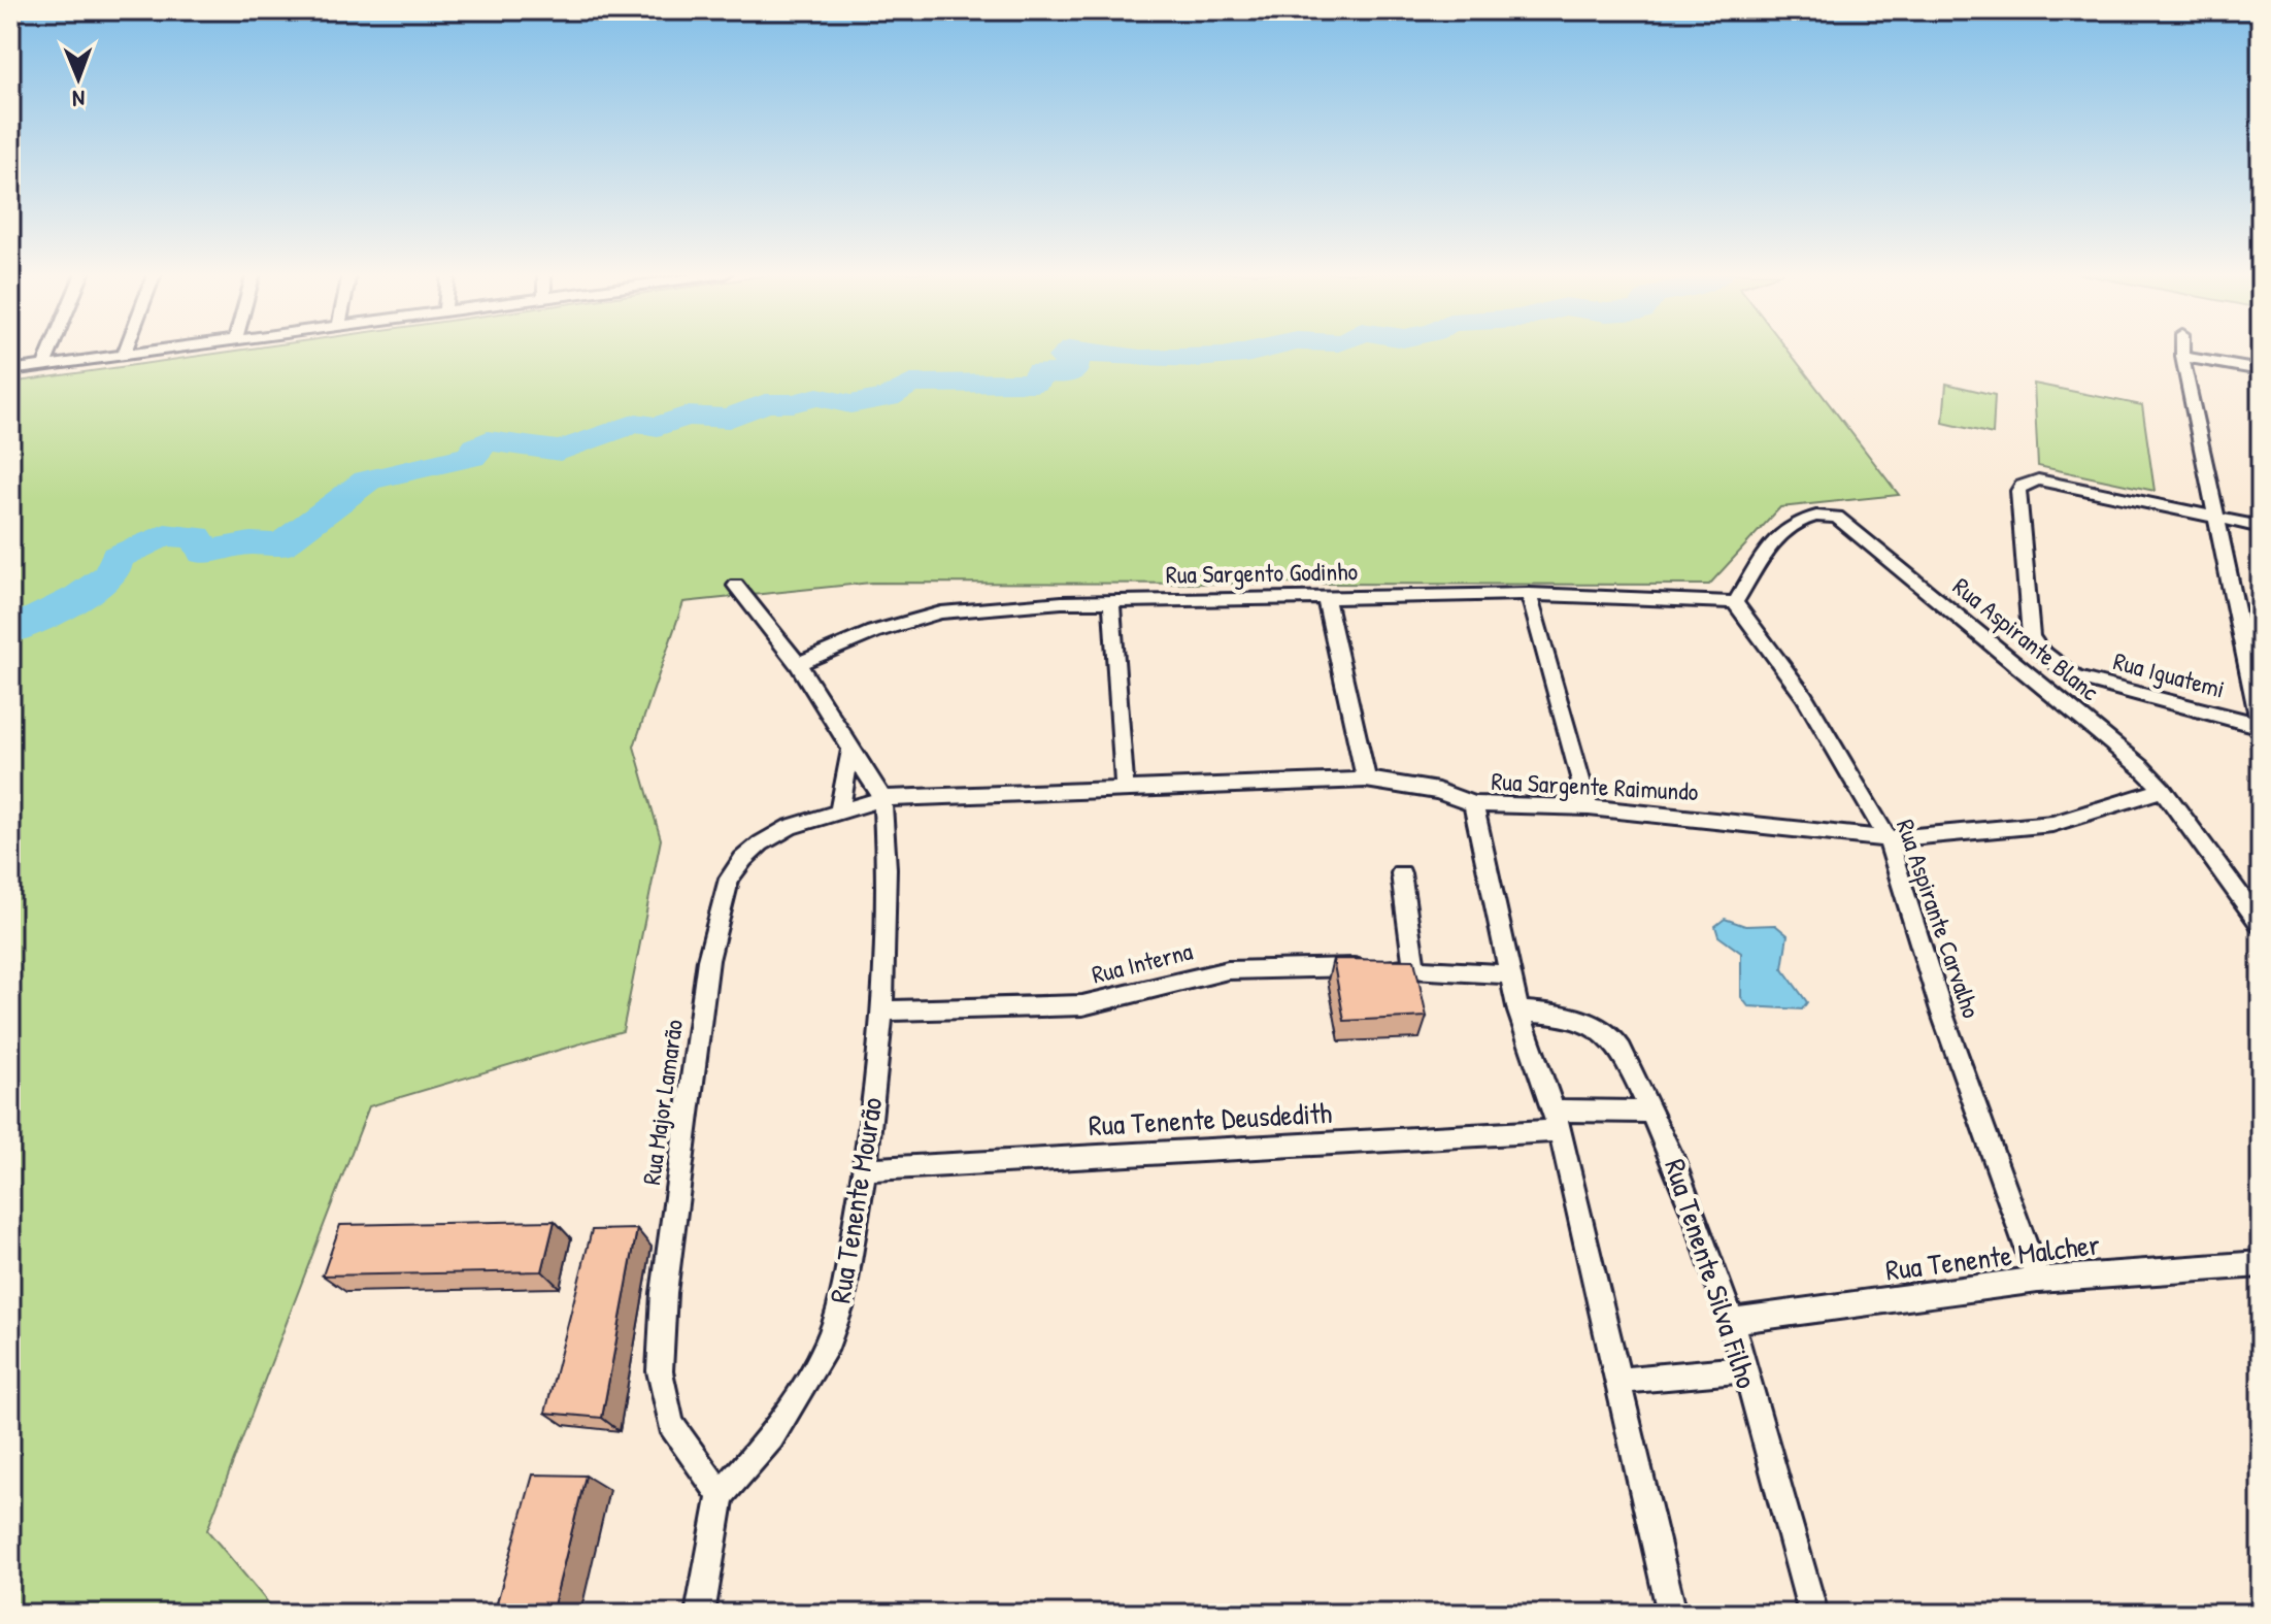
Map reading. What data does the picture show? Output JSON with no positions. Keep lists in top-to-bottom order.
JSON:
{
  "streets": {
    "street": [
      "Rua Sargento Godinho",
      "Rua Aspirante Blanc",
      "Rua Iguatemi",
      "Rua Sargente Raimundo",
      "Rua Aspirante Carvalho",
      "Rua Interna",
      "Rua Major Lamarão",
      "Rua Tenente Deusdedith",
      "Rua Tenente Mourão",
      "Rua Tenente Malcher",
      "Rua Tenente Silva Filho"
    ]
  },
  "crossings": [
    ["Rua Sargento Godinho", "Rua Aspirante Blanc"],
    ["Rua Sargento Godinho", "Rua Aspirante Carvalho"],
    ["Rua Aspirante Blanc", "Rua Sargente Raimundo"],
    ["Rua Aspirante Blanc", "Rua Aspirante Carvalho"],
    ["Rua Sargente Raimundo", "Rua Aspirante Carvalho"],
    ["Rua Sargente Raimundo", "Rua Major Lamarão"],
    ["Rua Sargente Raimundo", "Rua Tenente Mourão"],
    ["Rua Aspirante Carvalho", "Rua Tenente Malcher"],
    ["Rua Interna", "Rua Tenente Mourão"],
    ["Rua Major Lamarão", "Rua Tenente Mourão"],
    ["Rua Tenente Deusdedith", "Rua Tenente Mourão"],
    ["Rua Tenente Deusdedith", "Rua Tenente Silva Filho"],
    ["Rua Tenente Malcher", "Rua Tenente Silva Filho"]
  ],
  "north": "bottom"
}
